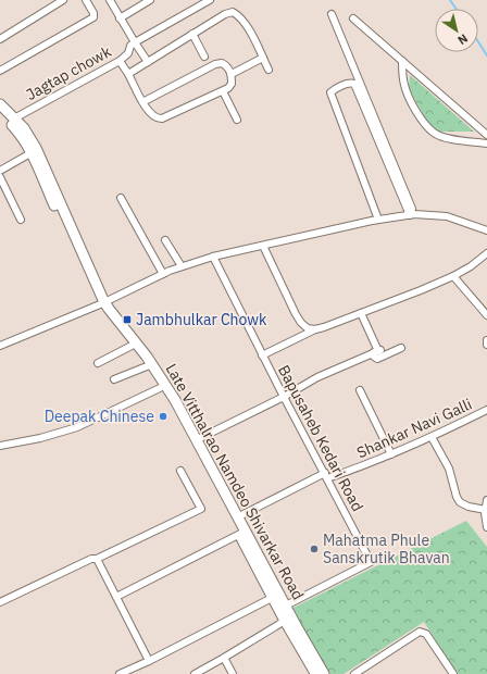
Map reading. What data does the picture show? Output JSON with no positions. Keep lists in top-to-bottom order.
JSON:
{
  "streets": {
    "main road": ["Late Vitthalrao Namdeo Shivarkar Road"],
    "street": ["Jagtap chowk", "Shankar Navi Galli", "Bapusaheb Kedari Road"]
  },
  "crossings": [
    ["Jagtap chowk", "Late Vitthalrao Namdeo Shivarkar Road"],
    ["Shankar Navi Galli", "Bapusaheb Kedari Road"],
    ["Shankar Navi Galli", "Late Vitthalrao Namdeo Shivarkar Road"],
    ["Bapusaheb Kedari Road", "Late Vitthalrao Namdeo Shivarkar Road"]
  ],
  "places": {
    "transit": ["Jambhulkar Chowk"],
    "other": ["Deepak Chinese", "Mahatma Phule Sanskrutik Bhavan"]
  },
  "north": "bottom right"
}
